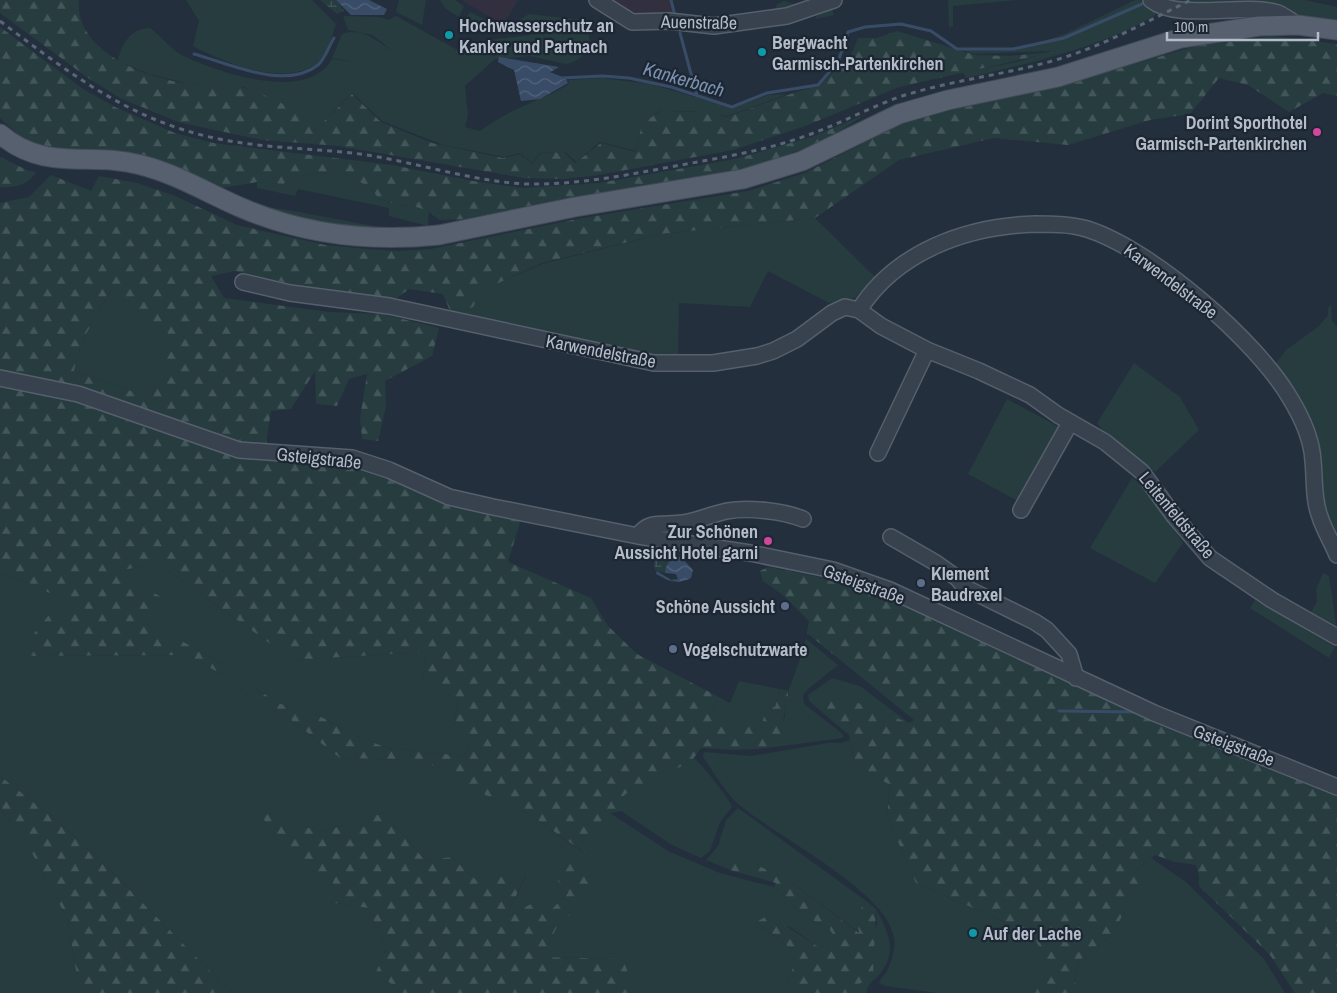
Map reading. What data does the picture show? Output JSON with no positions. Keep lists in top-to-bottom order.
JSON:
{
  "streets": {
    "street": [
      "Auenstraße",
      "Karwendelstraße",
      "Gsteigstraße",
      "Leitenfeldstraße"
    ]
  },
  "crossings": [
    ["Karwendelstraße", "Leitenfeldstraße"]
  ],
  "water": ["Kankerbach"],
  "places": [
    "Hochwasserschutz an Kanker und Partnach",
    "Bergwacht Garmisch-Partenkirchen",
    "Dorint Sporthotel Garmisch-Partenkirchen",
    "Zur Schönen Aussicht Hotel garni",
    "Klement Baudrexel",
    "Schöne Aussicht",
    "Vogelschutzwarte",
    "Auf der Lache"
  ],
  "scale_bar": "100 m"
}
